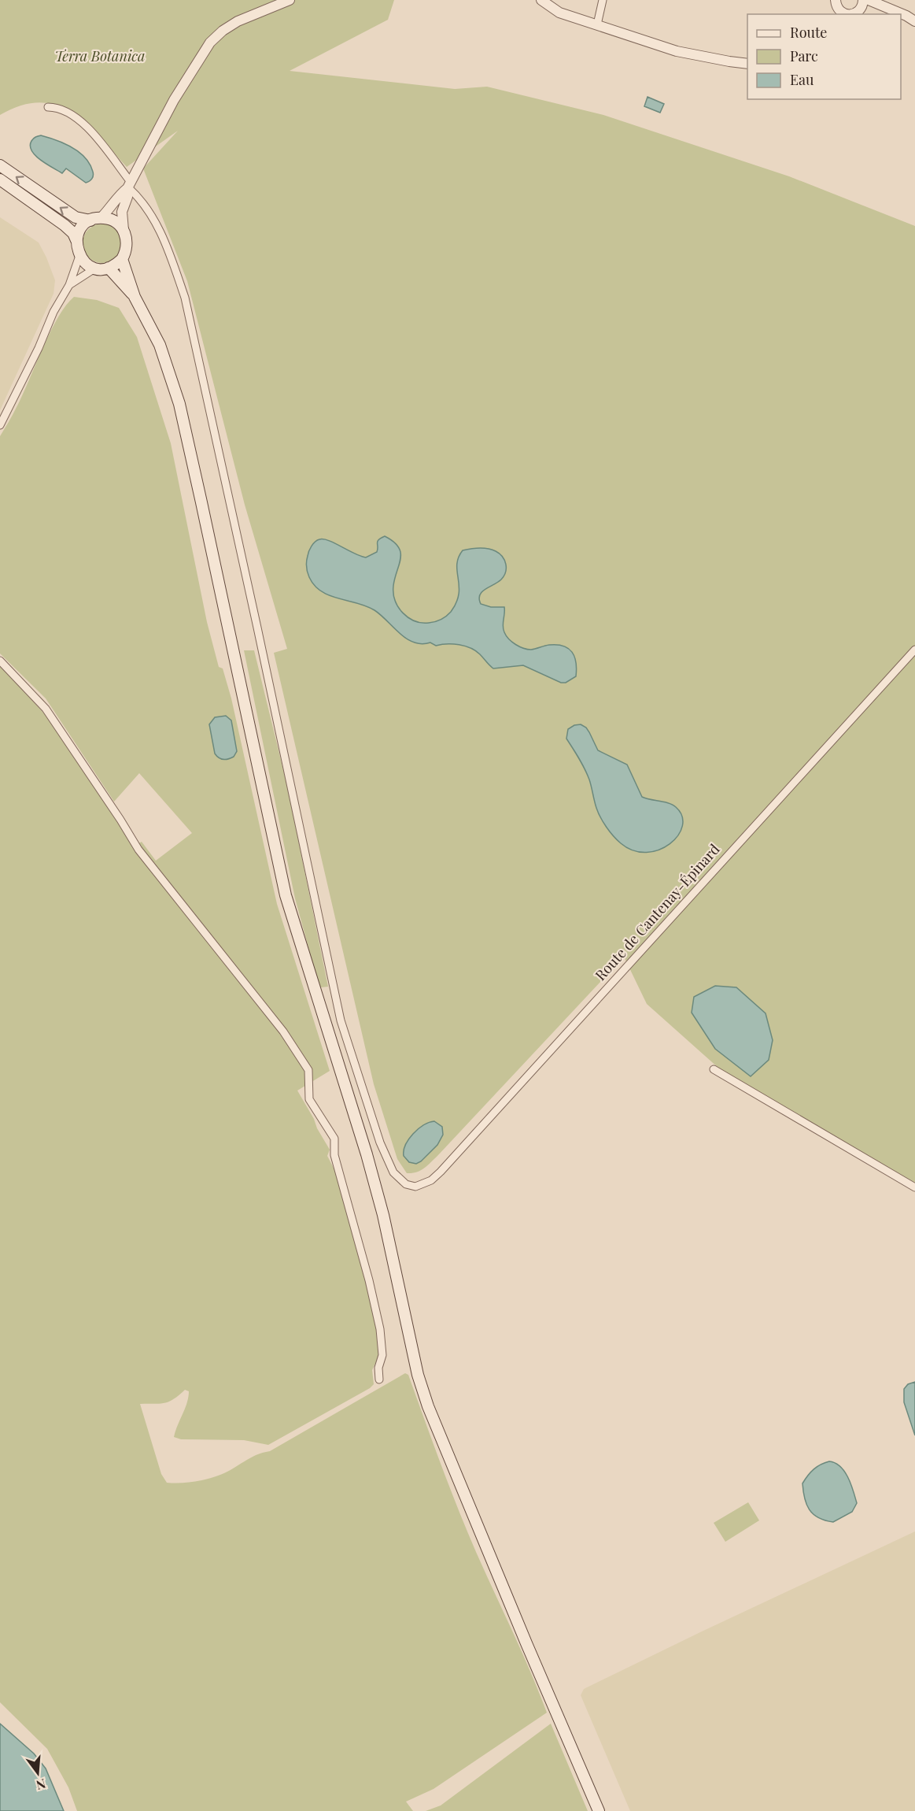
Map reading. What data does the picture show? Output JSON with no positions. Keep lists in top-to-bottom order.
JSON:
{
  "streets": {
    "street": ["Route de Cantenay-Épinard"]
  },
  "parks": ["Terra Botanica"],
  "legend": ["Route", "Parc", "Eau"],
  "north": "bottom"
}
